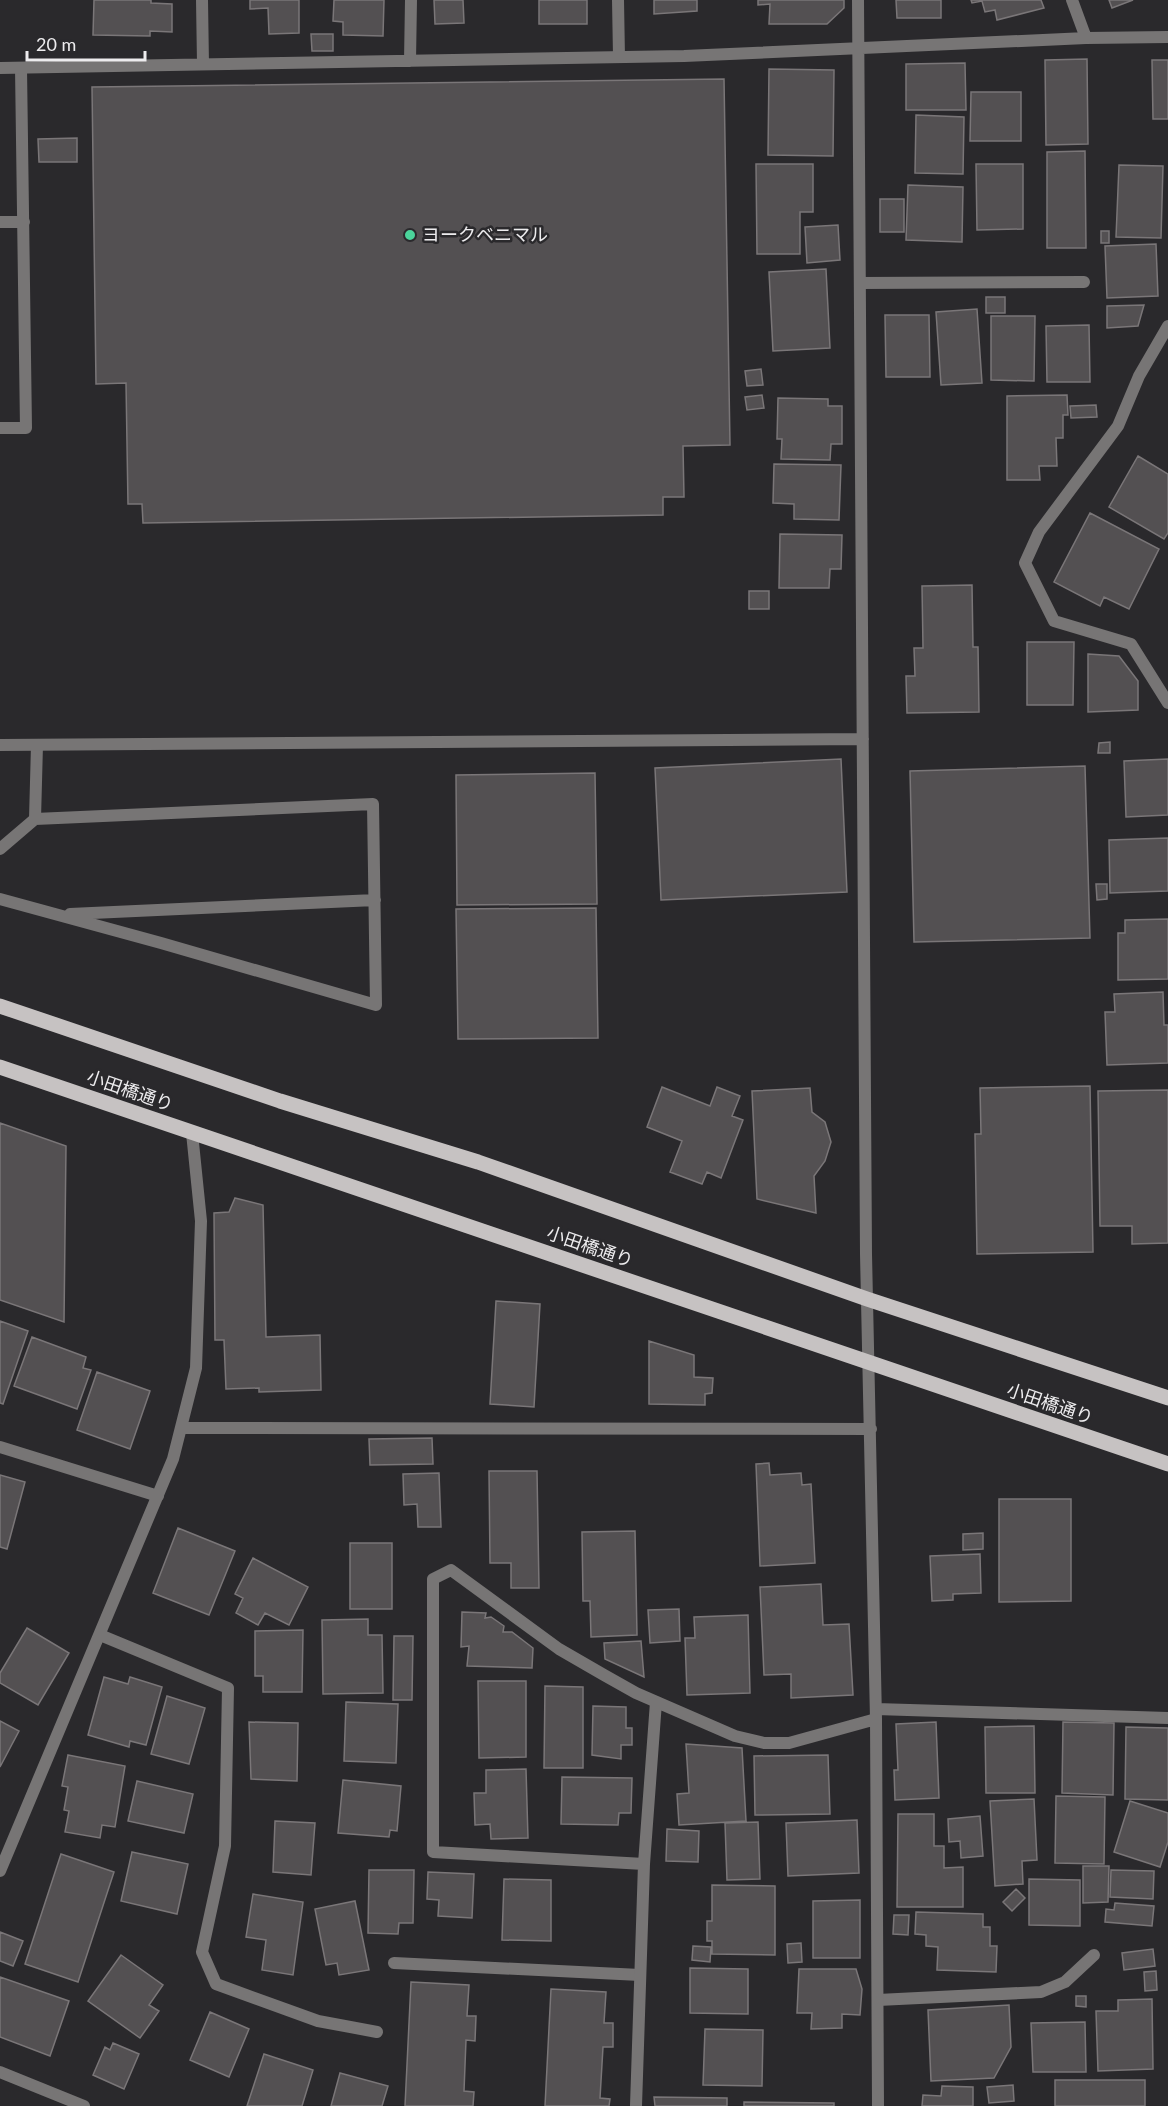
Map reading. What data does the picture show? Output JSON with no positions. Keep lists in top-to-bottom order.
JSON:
{
  "streets": {
    "main road": ["小田橋通り"]
  },
  "places": ["ヨークベニマル"],
  "scale_bar": "20 m"
}
